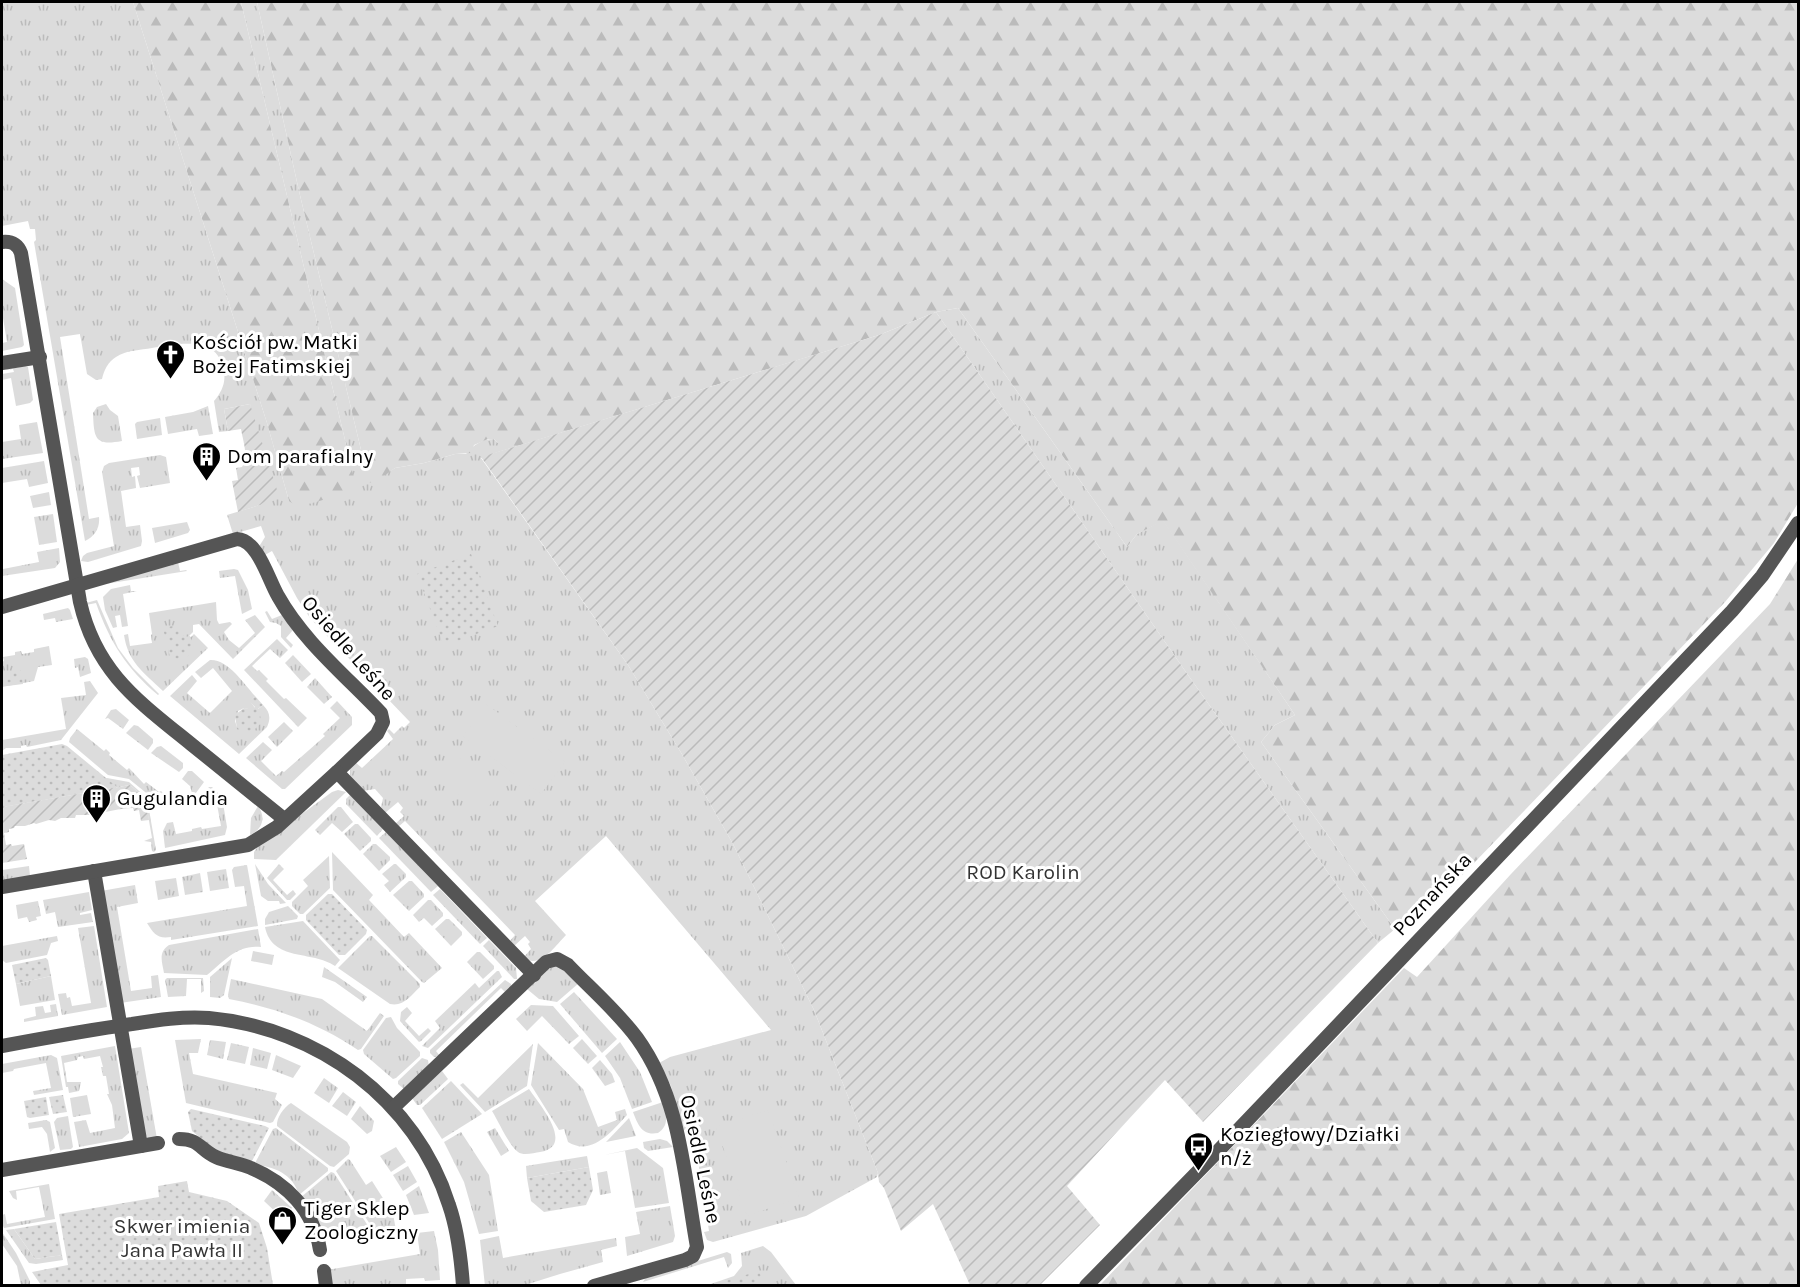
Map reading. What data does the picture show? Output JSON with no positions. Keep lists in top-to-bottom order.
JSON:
{
  "streets": {
    "street": ["Osiedle Leśne", "Poznańska"]
  },
  "parks": ["ROD Karolin", "Skwer imienia Jana Pawła II"],
  "places": {
    "church": ["Kościół pw. Matki Bożej Fatimskiej"],
    "building": ["Dom parafialny", "Gugulandia"],
    "bus stop": ["Koziegłowy/Działki n/ż"],
    "shop": ["Tiger Sklep Zoologiczny"]
  }
}
